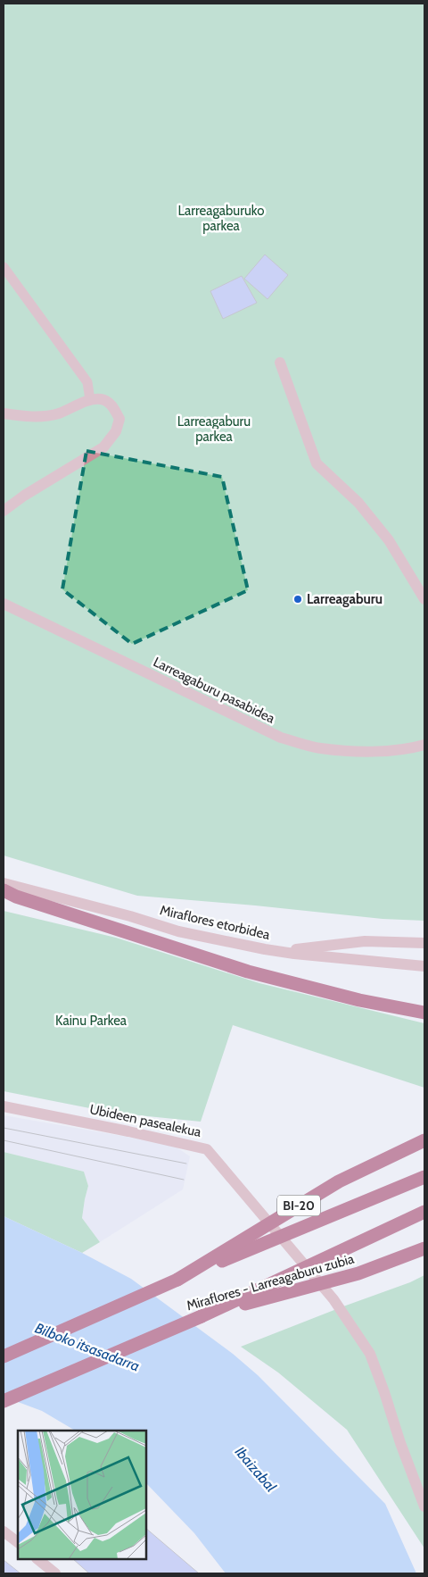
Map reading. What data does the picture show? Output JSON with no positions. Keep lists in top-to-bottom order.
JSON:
{
  "streets": {
    "highway": ["BI-20", "Miraflores - Larreagaburu zubia"],
    "street": ["Larreagaburu pasabidea", "Miraflores etorbidea", "Ubideen pasealekua"]
  },
  "water": ["Bilboko itsasadarra", "Ibaizabal"],
  "parks": ["Larreagaburuko parkea", "Larreagaburu parkea", "Kainu Parkea"],
  "places": ["Larreagaburu"]
}
